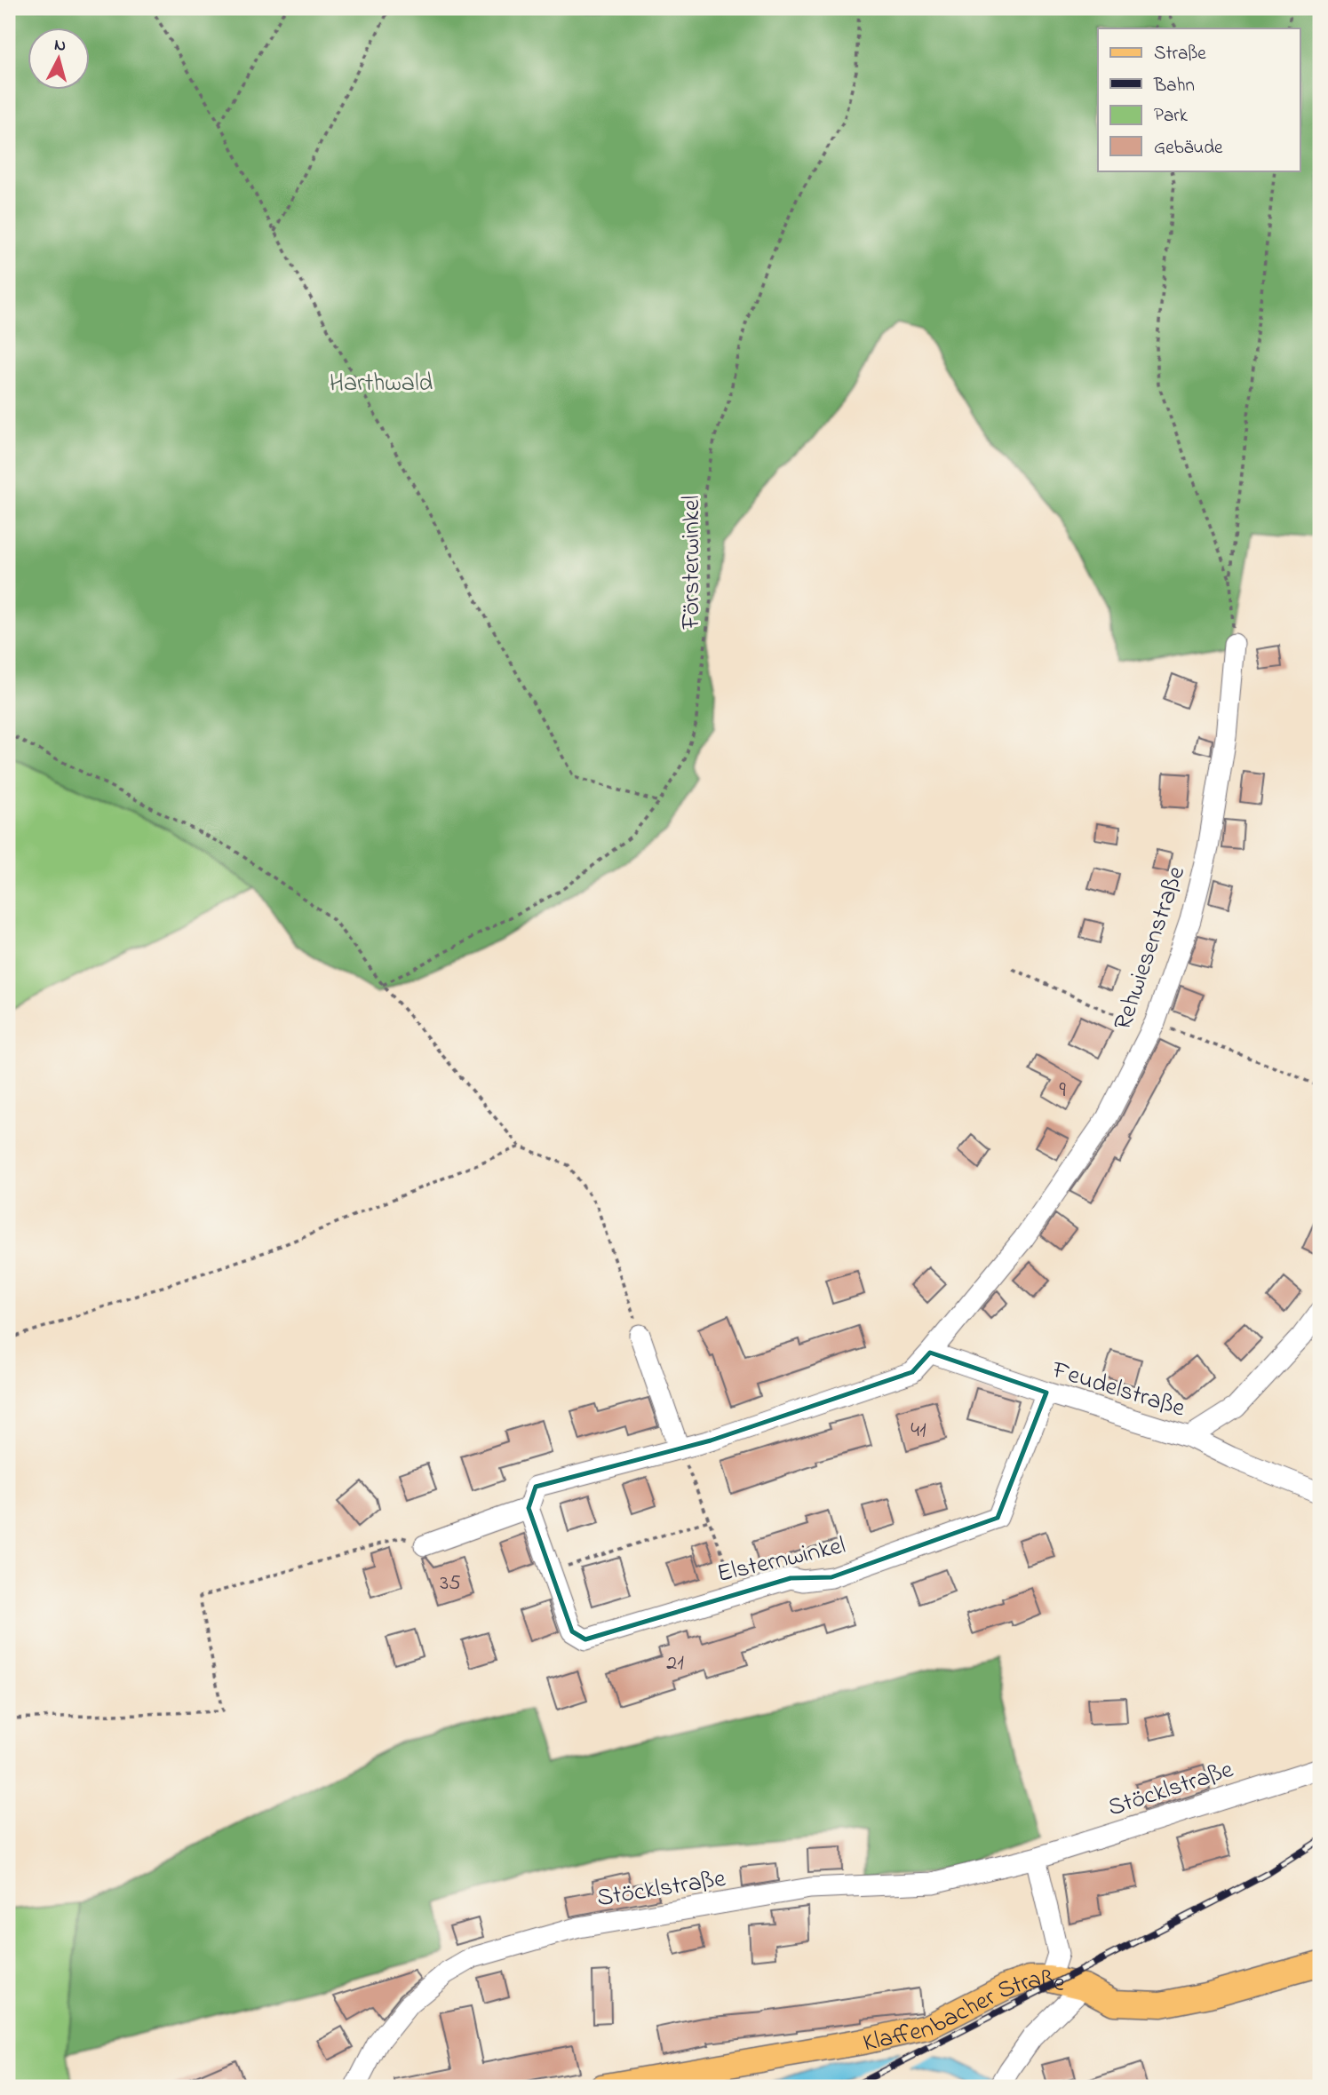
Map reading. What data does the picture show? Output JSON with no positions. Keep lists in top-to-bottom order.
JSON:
{
  "streets": {
    "main road": ["Klaffenbacher Straße"],
    "street": [
      "Rehwiesenstraße",
      "Feudelstraße",
      "Elsternwinkel",
      "Stöcklstraße"
    ],
    "path": ["Försterwinkel"]
  },
  "crossings": [
    ["Rehwiesenstraße", "Feudelstraße"],
    ["Feudelstraße", "Elsternwinkel"]
  ],
  "parks": ["Harthwald"],
  "house_numbers": [
    "9",
    "41",
    "35",
    "21"
  ],
  "legend": [
    "Straße",
    "Bahn",
    "Park",
    "Gebäude"
  ],
  "north": "top"
}
